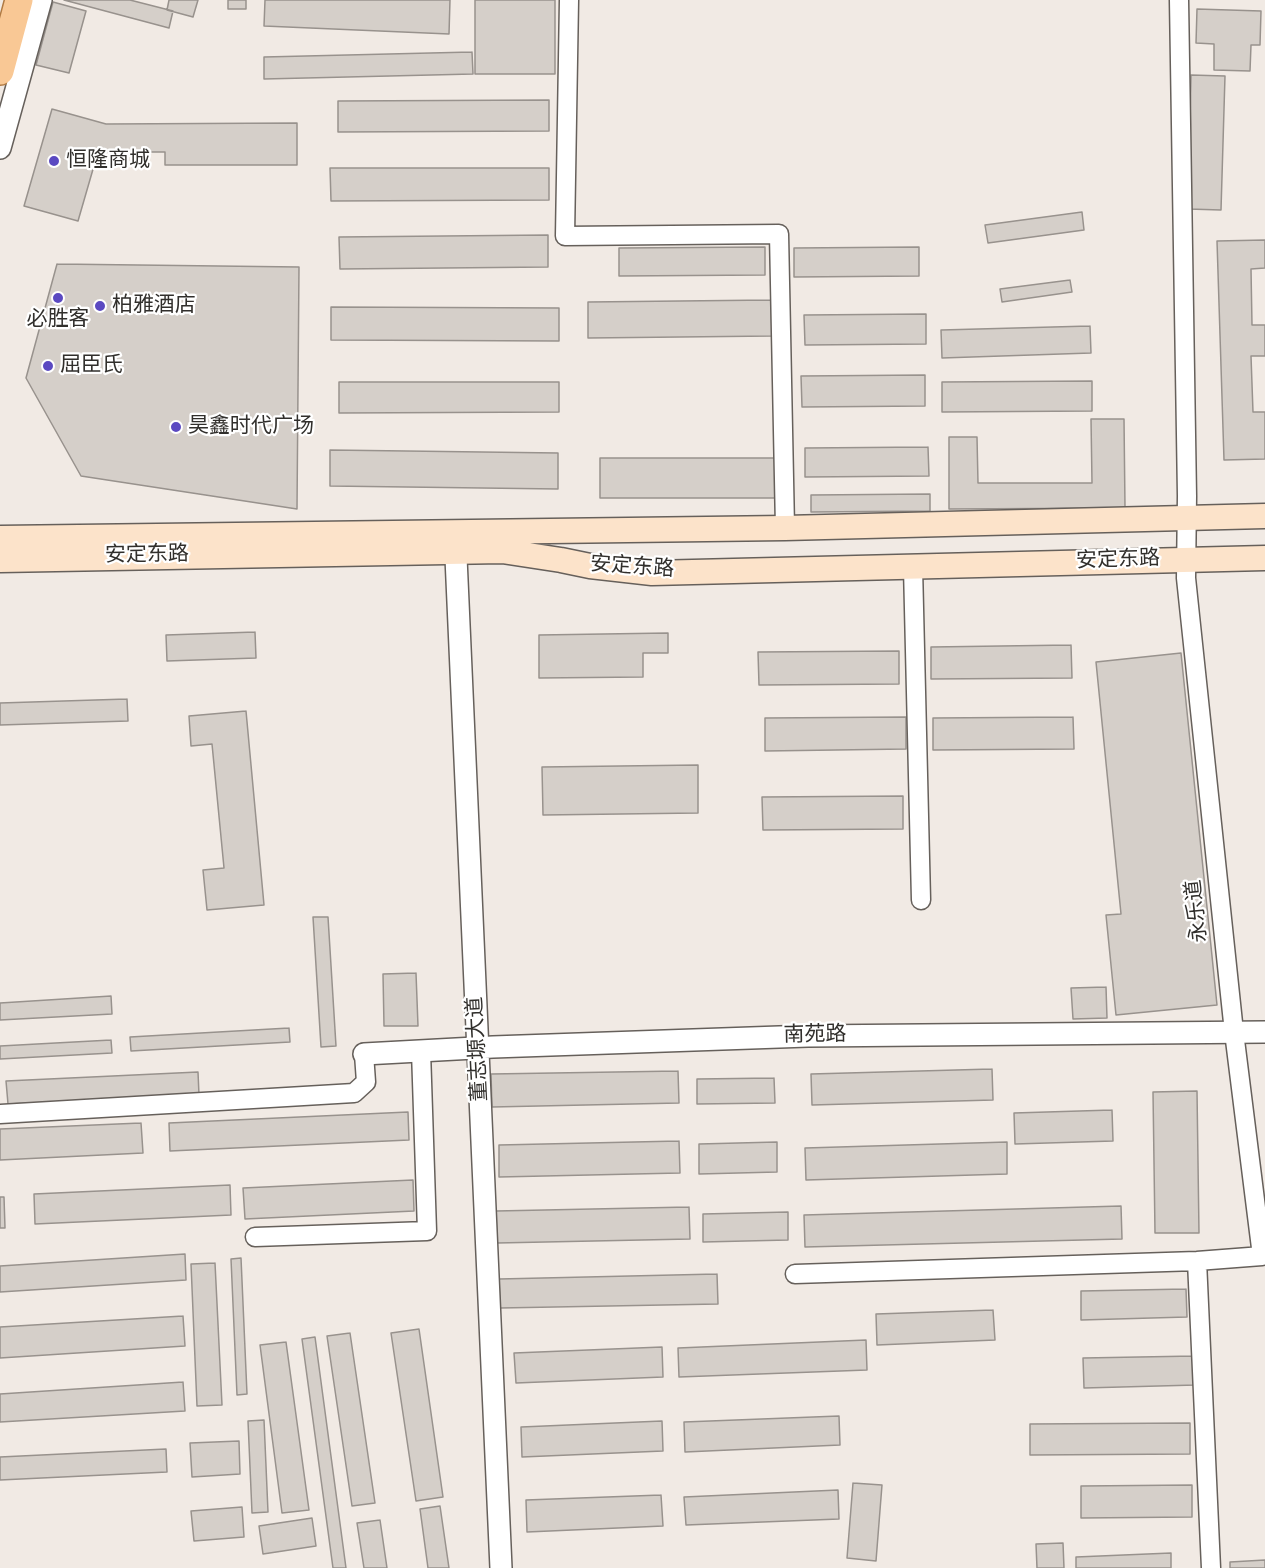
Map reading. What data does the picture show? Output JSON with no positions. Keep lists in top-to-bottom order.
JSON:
{
  "streets": {
    "main road": ["安定东路"],
    "street": ["永乐道", "南苑路", "董志塬大道"]
  },
  "crossings": [
    ["安定东路", "永乐道"],
    ["安定东路", "董志塬大道"],
    ["永乐道", "南苑路"],
    ["南苑路", "董志塬大道"]
  ],
  "places": [
    "恒隆商城",
    "必胜客",
    "柏雅酒店",
    "屈臣氏",
    "昊鑫时代广场"
  ]
}
